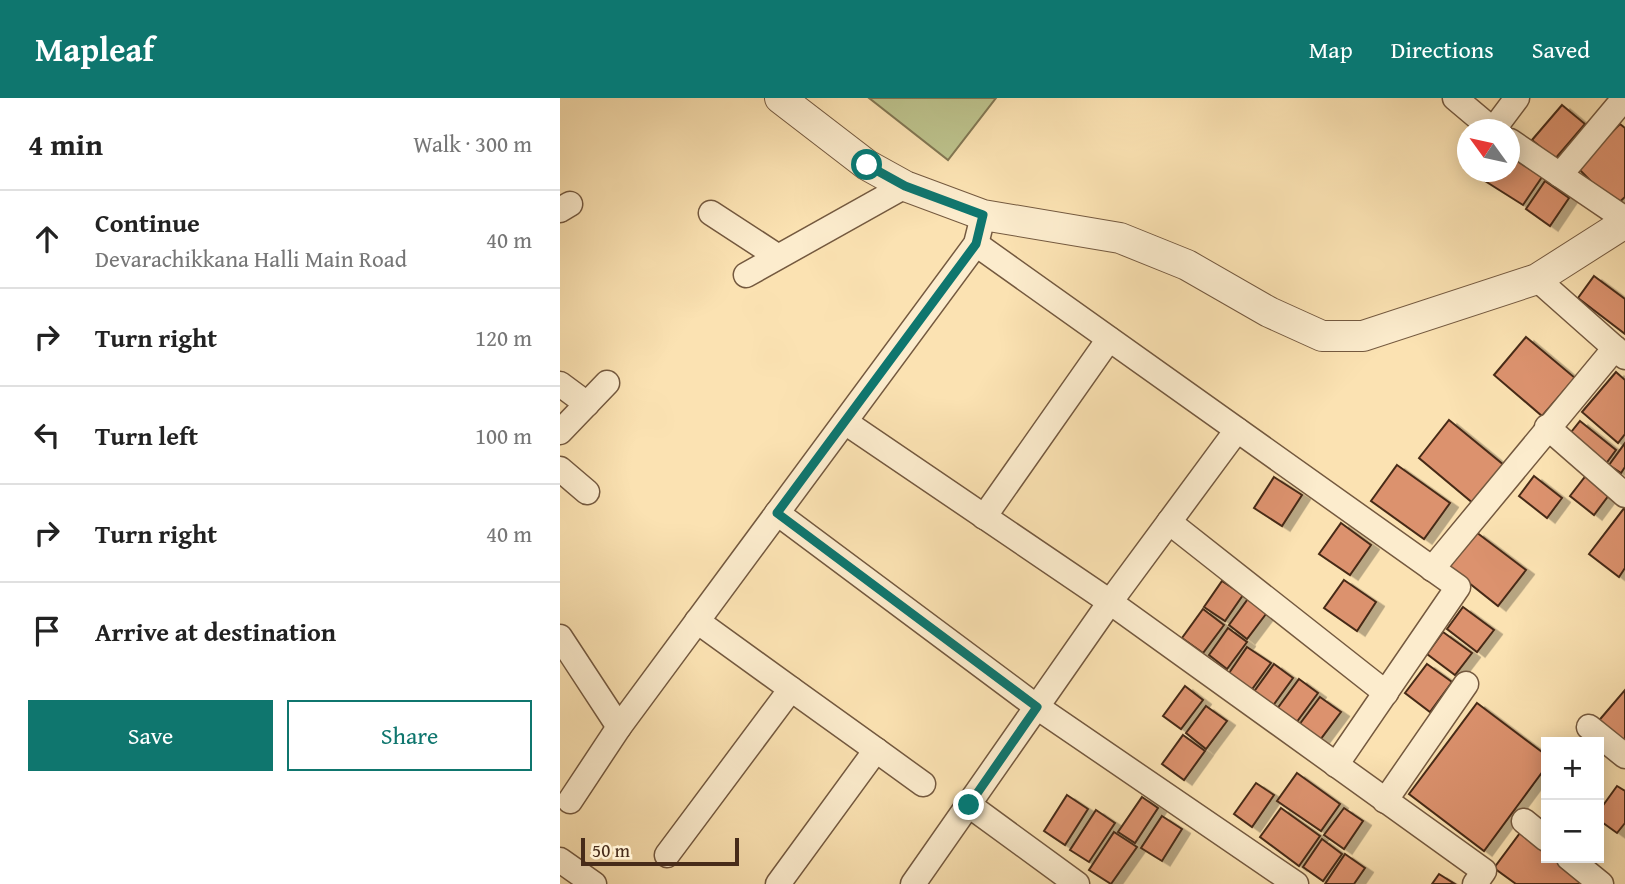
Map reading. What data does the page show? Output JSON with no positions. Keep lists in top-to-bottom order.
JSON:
{
  "scale_bar": "50 m",
  "north": "top left",
  "page": {
    "header": "Mapleaf",
    "nav": ["Map", "Directions", "Saved"],
    "heading": ["4 min", "Walk · 300 m"],
    "list": [
      ["Continue", "Devarachikkana Halli Main Road", "40 m"],
      ["Turn right", "120 m"],
      ["Turn left", "100 m"],
      ["Turn right", "40 m"],
      "Arrive at destination"
    ],
    "buttons": ["Save", "Share"],
    "map_buttons": ["+", "−"],
    "scale": "50 m"
  }
}
